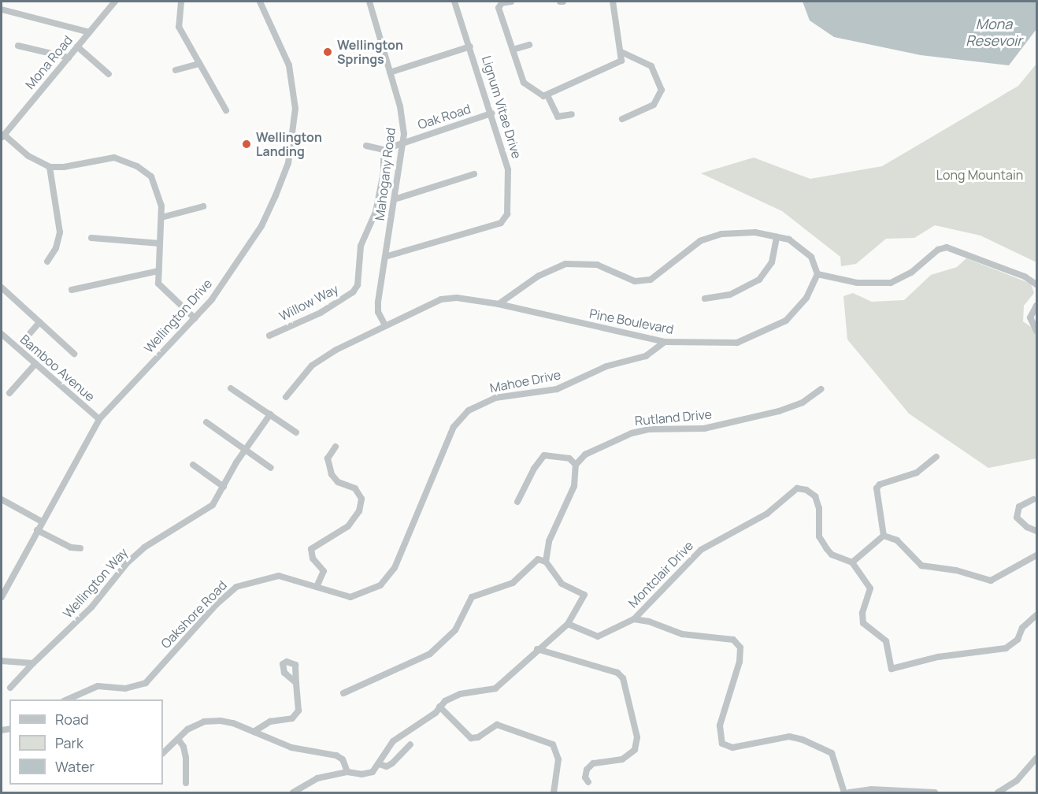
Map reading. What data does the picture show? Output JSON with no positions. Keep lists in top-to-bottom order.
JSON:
{
  "streets": {
    "street": [
      "Mona Road",
      "Lignum Vitae Drive",
      "Oak Road",
      "Mahogany Road",
      "Willow Way",
      "Wellington Drive",
      "Pine Boulevard",
      "Bamboo Avenue",
      "Mahoe Drive",
      "Rutland Drive",
      "Montclair Drive",
      "Wellington Way",
      "Oakshore Road"
    ]
  },
  "crossings": [
    ["Lignum Vitae Drive", "Oak Road"],
    ["Lignum Vitae Drive", "Mahogany Road"],
    ["Oak Road", "Mahogany Road"],
    ["Mahogany Road", "Pine Boulevard"],
    ["Wellington Drive", "Bamboo Avenue"],
    ["Pine Boulevard", "Mahoe Drive"],
    ["Mahoe Drive", "Oakshore Road"]
  ],
  "water": ["Mona Resevoir"],
  "parks": ["Long Mountain"],
  "places": ["Wellington Springs", "Wellington Landing"],
  "legend": ["Road", "Park", "Water"]
}
